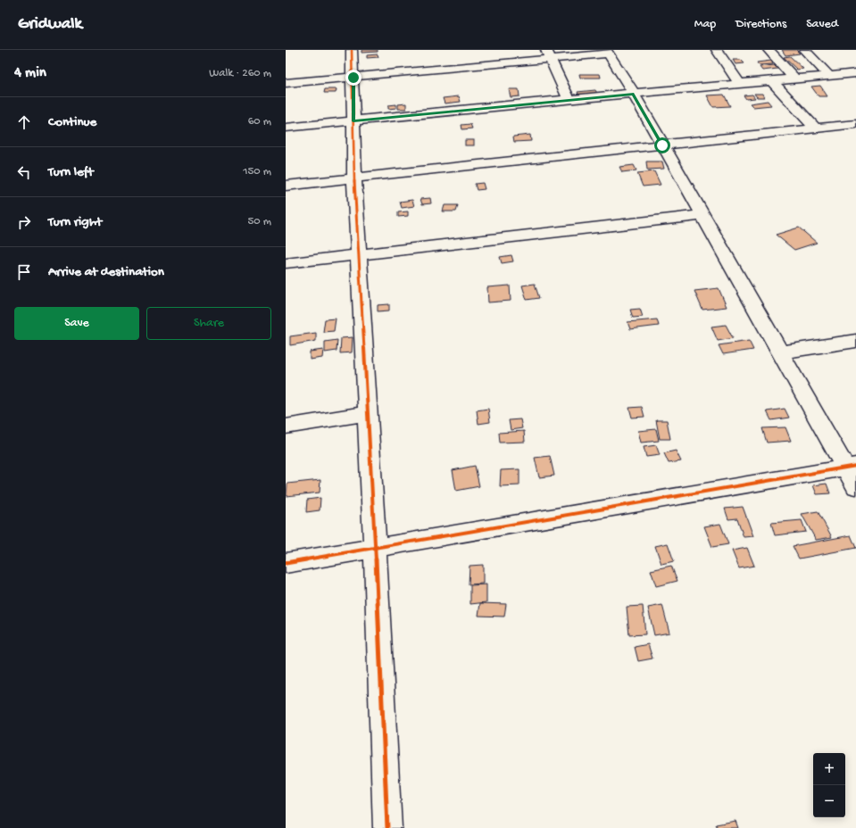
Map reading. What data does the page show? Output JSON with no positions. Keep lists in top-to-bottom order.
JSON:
{
  "page": {
    "header": "Gridwalk",
    "nav": ["Map", "Directions", "Saved"],
    "heading": ["4 min", "Walk · 260 m"],
    "list": [
      ["Continue", "60 m"],
      ["Turn left", "150 m"],
      ["Turn right", "50 m"],
      "Arrive at destination"
    ],
    "buttons": ["Save", "Share"],
    "map_buttons": ["+", "−"]
  }
}
